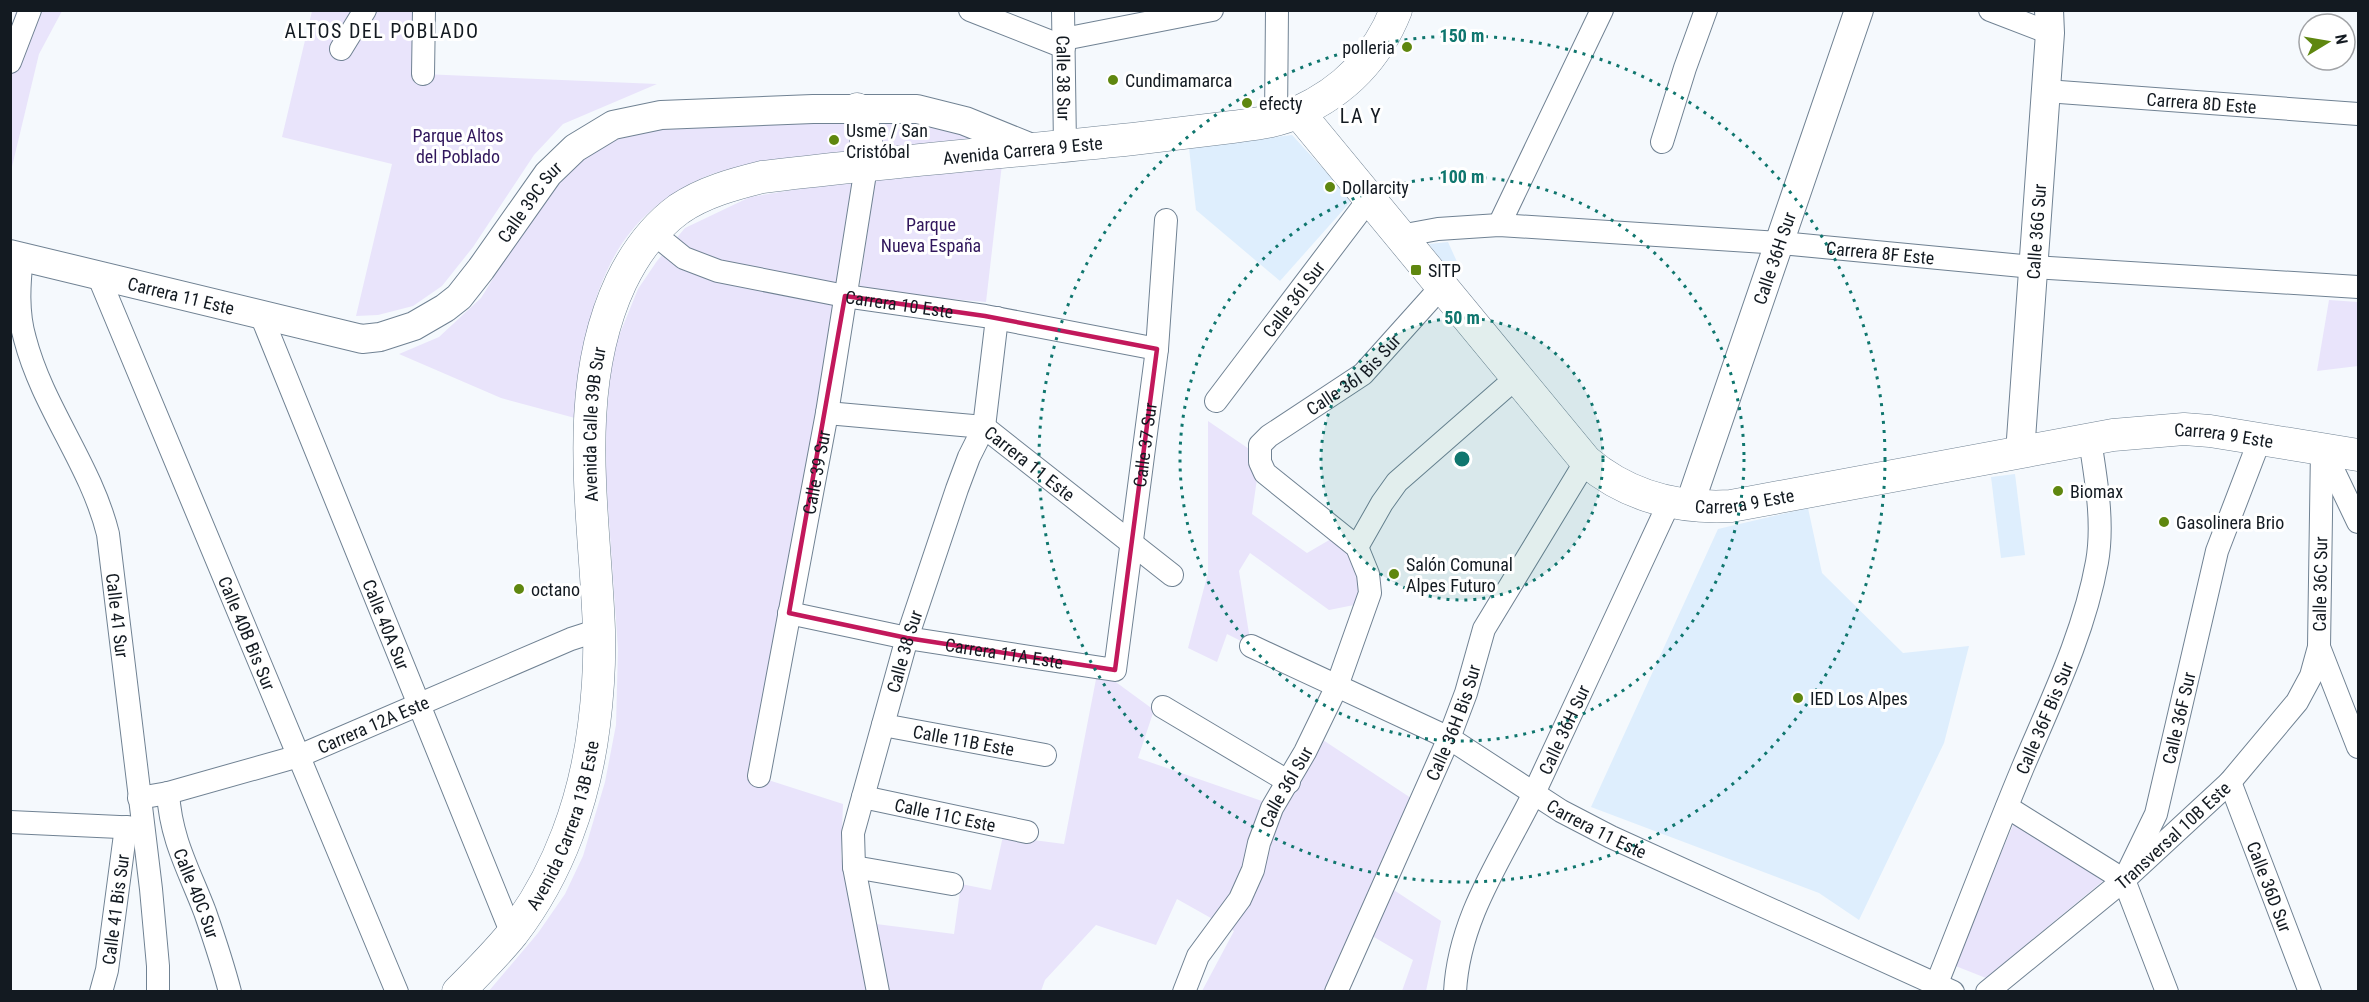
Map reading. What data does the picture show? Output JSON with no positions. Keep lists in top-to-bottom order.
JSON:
{
  "streets": {
    "main road": [
      "Avenida Carrera 9 Este",
      "Avenida Calle 39B Sur",
      "Carrera 9 Este",
      "Avenida Carrera 13B Este"
    ],
    "street": [
      "Calle 38 Sur",
      "Carrera 8D Este",
      "Calle 39C Sur",
      "Calle 36G Sur",
      "Carrera 8F Este",
      "Calle 36H Sur",
      "Carrera 11 Este",
      "Calle 36I Sur",
      "Carrera 10 Este",
      "Calle 36I Bis Sur",
      "Calle 37 Sur",
      "Calle 39 Sur",
      "Calle 36C Sur",
      "Calle 41 Sur",
      "Calle 40A Sur",
      "Calle 40B Bis Sur",
      "Carrera 11A Este",
      "Calle 36F Bis Sur",
      "Calle 36F Sur",
      "Calle 36H Bis Sur",
      "Carrera 12A Este",
      "Calle 11B Este",
      "Calle 11C Este",
      "Transversal 10B Este",
      "Calle 36D Sur",
      "Calle 40C Sur",
      "Calle 41 Bis Sur"
    ]
  },
  "crossings": [
    ["Calle 38 Sur", "Avenida Carrera 9 Este"],
    ["Calle 38 Sur", "Carrera 11 Este"],
    ["Calle 38 Sur", "Carrera 10 Este"],
    ["Calle 38 Sur", "Carrera 11A Este"],
    ["Calle 38 Sur", "Calle 11B Este"],
    ["Calle 38 Sur", "Calle 11C Este"],
    ["Carrera 8D Este", "Calle 36G Sur"],
    ["Avenida Carrera 9 Este", "Carrera 10 Este"],
    ["Avenida Carrera 9 Este", "Avenida Calle 39B Sur"],
    ["Avenida Carrera 9 Este", "Carrera 9 Este"],
    ["Avenida Carrera 9 Este", "Calle 39 Sur"],
    ["Calle 39C Sur", "Carrera 11 Este"],
    ["Calle 36G Sur", "Carrera 8F Este"],
    ["Calle 36G Sur", "Carrera 9 Este"],
    ["Carrera 8F Este", "Calle 36H Sur"],
    ["Carrera 8F Este", "Carrera 9 Este"],
    ["Calle 36H Sur", "Carrera 11 Este"],
    ["Calle 36H Sur", "Carrera 9 Este"],
    ["Carrera 11 Este", "Calle 36I Sur"],
    ["Carrera 11 Este", "Calle 37 Sur"],
    ["Carrera 11 Este", "Calle 39 Sur"],
    ["Carrera 11 Este", "Calle 41 Sur"],
    ["Carrera 11 Este", "Calle 40A Sur"],
    ["Carrera 11 Este", "Calle 40B Bis Sur"],
    ["Carrera 11 Este", "Calle 36F Bis Sur"],
    ["Carrera 11 Este", "Calle 36H Bis Sur"],
    ["Calle 36I Sur", "Calle 36I Bis Sur"],
    ["Calle 36I Sur", "Carrera 9 Este"],
    ["Carrera 10 Este", "Avenida Calle 39B Sur"],
    ["Carrera 10 Este", "Calle 37 Sur"],
    ["Carrera 10 Este", "Calle 39 Sur"],
    ["Calle 36I Bis Sur", "Carrera 9 Este"],
    ["Avenida Calle 39B Sur", "Carrera 12A Este"],
    ["Avenida Calle 39B Sur", "Avenida Carrera 13B Este"],
    ["Carrera 9 Este", "Calle 36C Sur"],
    ["Carrera 9 Este", "Calle 36F Bis Sur"],
    ["Carrera 9 Este", "Calle 36F Sur"],
    ["Carrera 9 Este", "Calle 36H Bis Sur"],
    ["Calle 37 Sur", "Carrera 11A Este"],
    ["Calle 39 Sur", "Carrera 11A Este"],
    ["Calle 36C Sur", "Transversal 10B Este"],
    ["Calle 41 Sur", "Carrera 12A Este"],
    ["Calle 41 Sur", "Calle 41 Bis Sur"],
    ["Calle 40A Sur", "Carrera 12A Este"],
    ["Calle 40A Sur", "Avenida Carrera 13B Este"],
    ["Calle 40B Bis Sur", "Carrera 12A Este"],
    ["Calle 36F Sur", "Transversal 10B Este"],
    ["Carrera 12A Este", "Avenida Carrera 13B Este"],
    ["Carrera 12A Este", "Calle 40C Sur"],
    ["Transversal 10B Este", "Calle 36D Sur"]
  ],
  "districts": ["ALTOS DEL POBLADO", "LA Y"],
  "parks": ["Parque Altos del Poblado", "Parque Nueva España"],
  "places": {
    "other": [
      "polleria",
      "Cundimamarca",
      "efecty",
      "Usme / San Cristóbal",
      "Dollarcity",
      "Biomax",
      "Gasolinera Brio",
      "Salón Comunal Alpes Futuro",
      "octano",
      "IED Los Alpes"
    ],
    "transit": ["SITP"]
  },
  "north": "right",
  "rings": ["150 m", "100 m", "50 m"]
}
